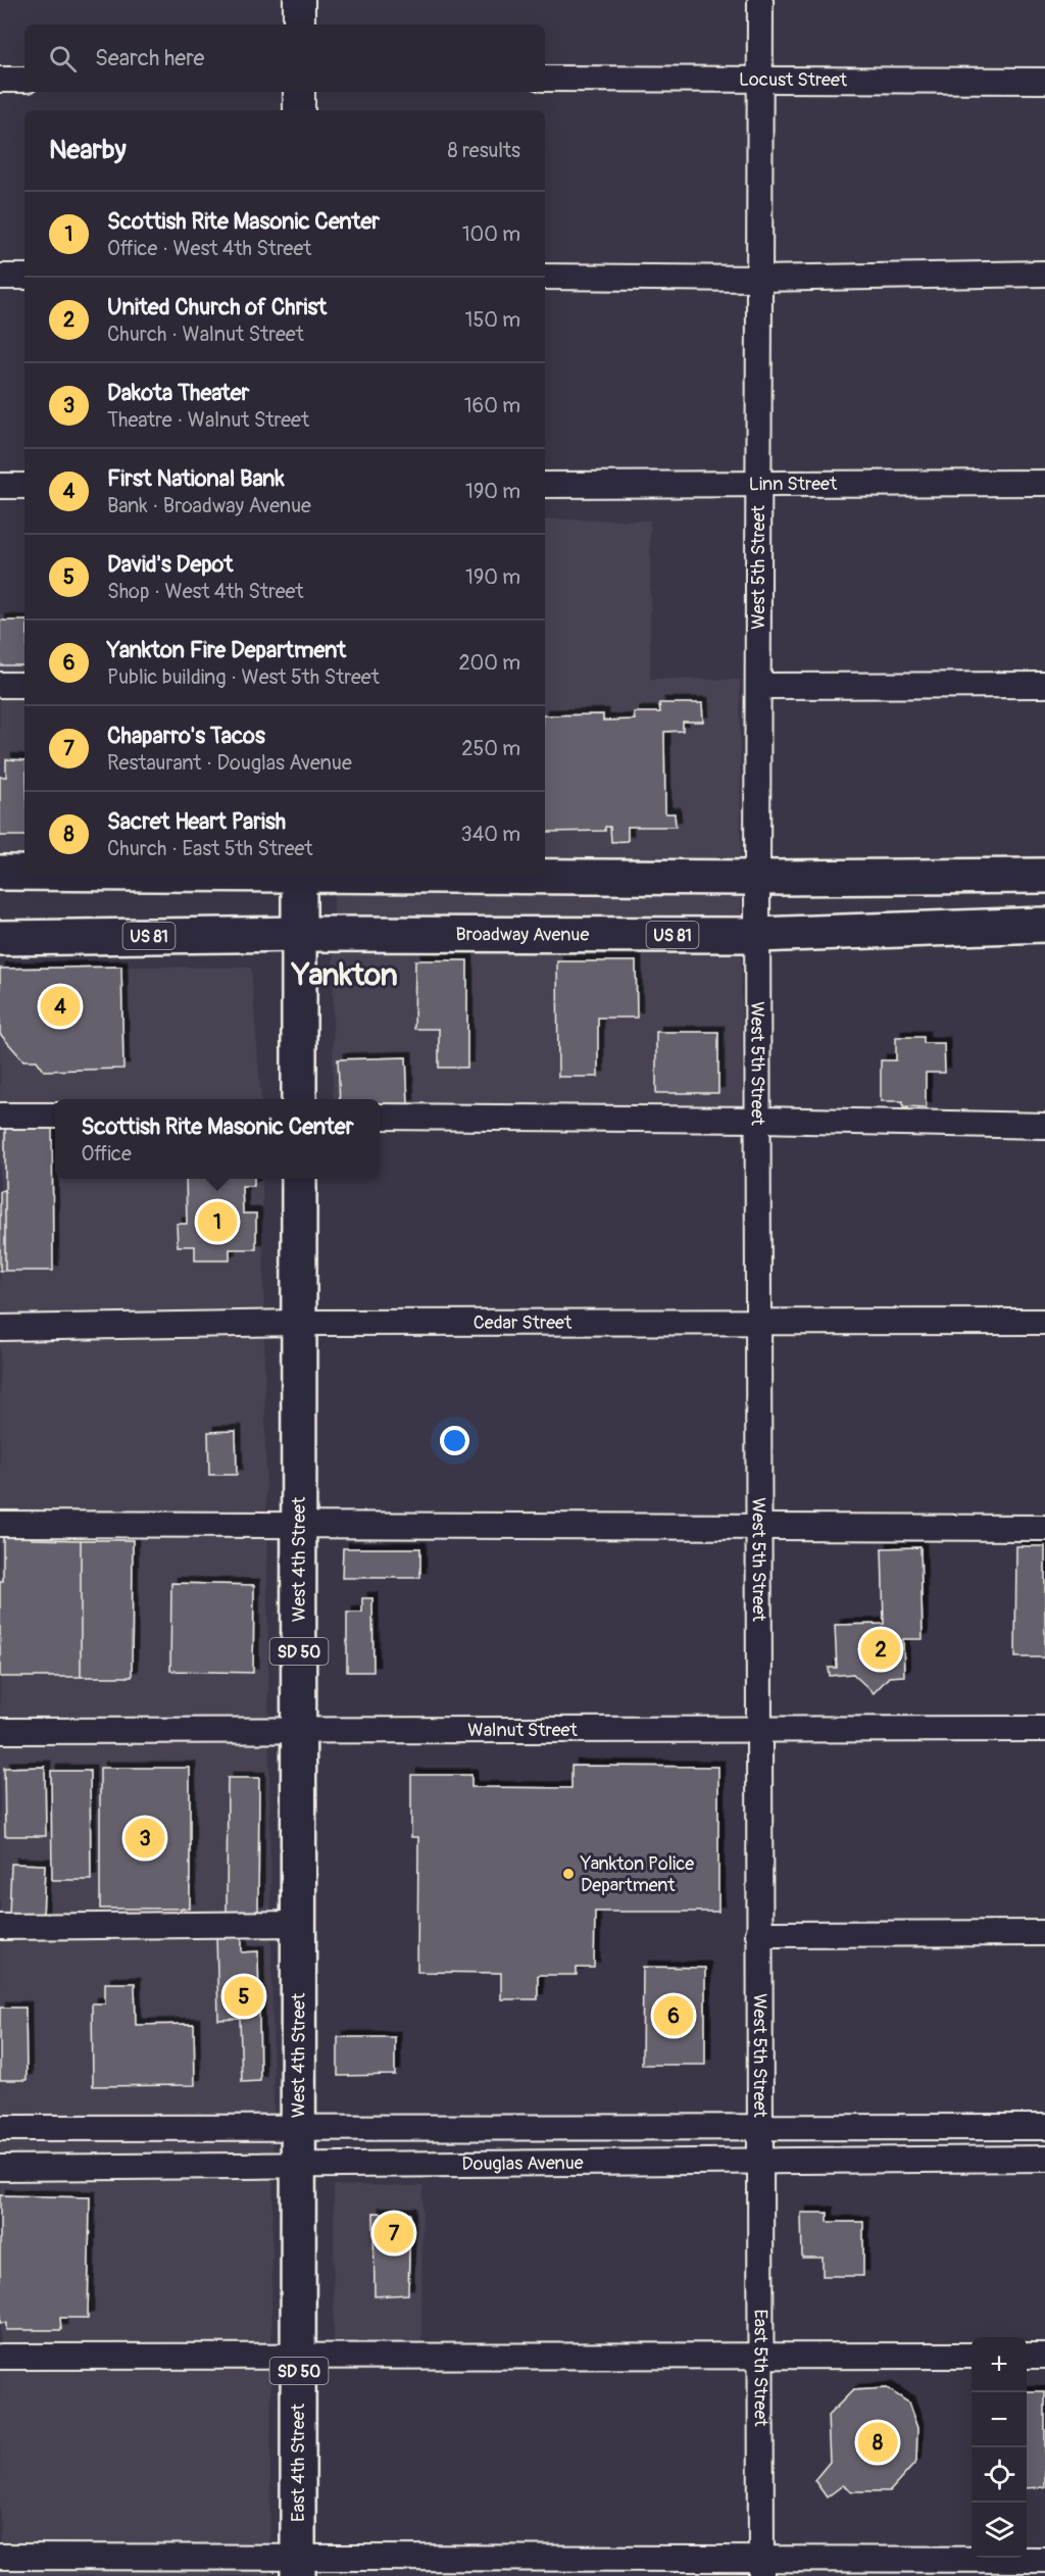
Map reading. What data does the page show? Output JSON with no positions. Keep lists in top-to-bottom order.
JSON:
{
  "streets": {
    "highway": [
      "Broadway Avenue",
      "US 81",
      "West 4th Street",
      "SD 50",
      "East 4th Street"
    ],
    "street": [
      "Locust Street",
      "Linn Street",
      "West 5th Street",
      "Cedar Street",
      "Walnut Street",
      "Douglas Avenue",
      "East 5th Street"
    ]
  },
  "crossings": [
    ["Locust Street", "West 5th Street"],
    ["Linn Street", "West 5th Street"],
    ["West 5th Street", "Broadway Avenue"],
    ["West 5th Street", "Cedar Street"],
    ["West 5th Street", "Walnut Street"],
    ["West 5th Street", "Douglas Avenue"],
    ["West 5th Street", "East 5th Street"],
    ["Cedar Street", "West 4th Street"],
    ["West 4th Street", "SD 50"],
    ["West 4th Street", "Walnut Street"],
    ["West 4th Street", "Douglas Avenue"],
    ["SD 50", "Douglas Avenue"],
    ["SD 50", "East 4th Street"],
    ["Douglas Avenue", "East 5th Street"],
    ["Douglas Avenue", "East 4th Street"]
  ],
  "districts": ["Yankton"],
  "places": ["Yankton Police Department"],
  "page": {
    "search": "Search here",
    "heading": ["Nearby", "8 results"],
    "list": [
      {
        "mark": "1",
        "name": "Scottish Rite Masonic Center",
        "note": "Office · West 4th Street",
        "value": "100 m"
      },
      {
        "mark": "2",
        "name": "United Church of Christ",
        "note": "Church · Walnut Street",
        "value": "150 m"
      },
      {
        "mark": "3",
        "name": "Dakota Theater",
        "note": "Theatre · Walnut Street",
        "value": "160 m"
      },
      {
        "mark": "4",
        "name": "First National Bank",
        "note": "Bank · Broadway Avenue",
        "value": "190 m"
      },
      {
        "mark": "5",
        "name": "David's Depot",
        "note": "Shop · West 4th Street",
        "value": "190 m"
      },
      {
        "mark": "6",
        "name": "Yankton Fire Department",
        "note": "Public building · West 5th Street",
        "value": "200 m"
      },
      {
        "mark": "7",
        "name": "Chaparro's Tacos",
        "note": "Restaurant · Douglas Avenue",
        "value": "250 m"
      },
      {
        "mark": "8",
        "name": "Sacret Heart Parish",
        "note": "Church · East 5th Street",
        "value": "340 m"
      }
    ],
    "pins": [
      "4",
      "1",
      "2",
      "3",
      "5",
      "6",
      "7",
      "8"
    ],
    "popup": ["Scottish Rite Masonic Center", "Office"],
    "map_buttons": ["+", "−"]
  }
}
